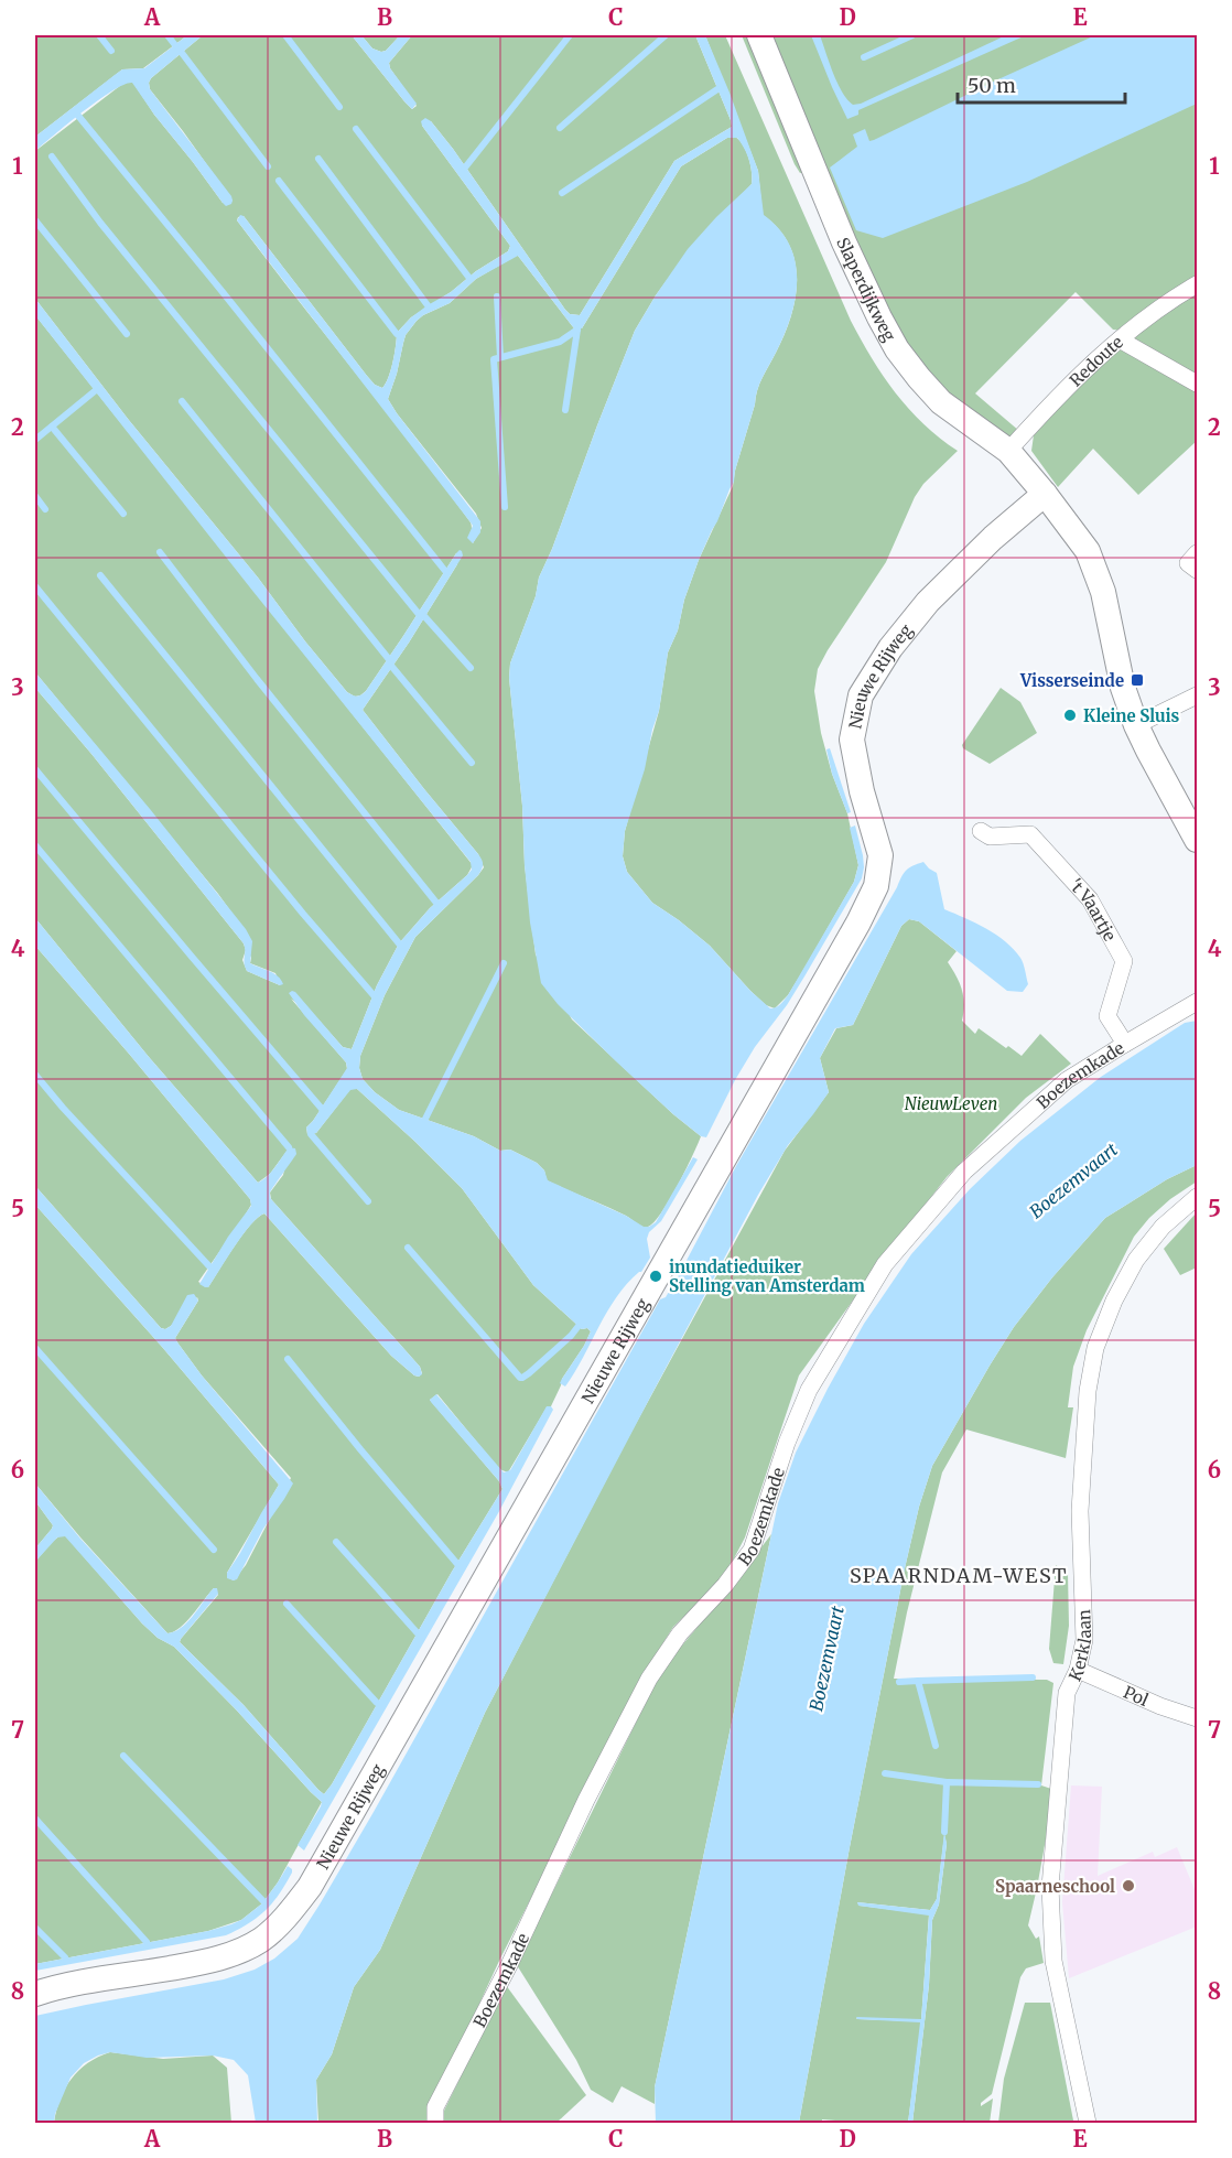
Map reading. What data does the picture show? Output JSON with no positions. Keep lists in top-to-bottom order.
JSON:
{
  "streets": {
    "street": [
      "Slaperdijkweg",
      "Redoute",
      "Nieuwe Rijweg",
      "'t Vaartje",
      "Boezemkade",
      "Kerklaan",
      "Pol"
    ]
  },
  "crossings": [
    ["Slaperdijkweg", "Redoute"],
    ["Slaperdijkweg", "Nieuwe Rijweg"],
    ["'t Vaartje", "Boezemkade"],
    ["Kerklaan", "Pol"]
  ],
  "districts": ["SPAARNDAM-WEST"],
  "water": ["Boezemvaart"],
  "parks": ["NieuwLeven"],
  "places": {
    "transit": ["Visserseinde"],
    "other": ["Kleine Sluis", "inundatieduiker Stelling van Amsterdam", "Spaarneschool"]
  },
  "scale_bar": "50 m",
  "grid": {
    "columns": [
      "A",
      "B",
      "C",
      "D",
      "E"
    ],
    "rows": [
      "1",
      "2",
      "3",
      "4",
      "5",
      "6",
      "7",
      "8"
    ]
  }
}
